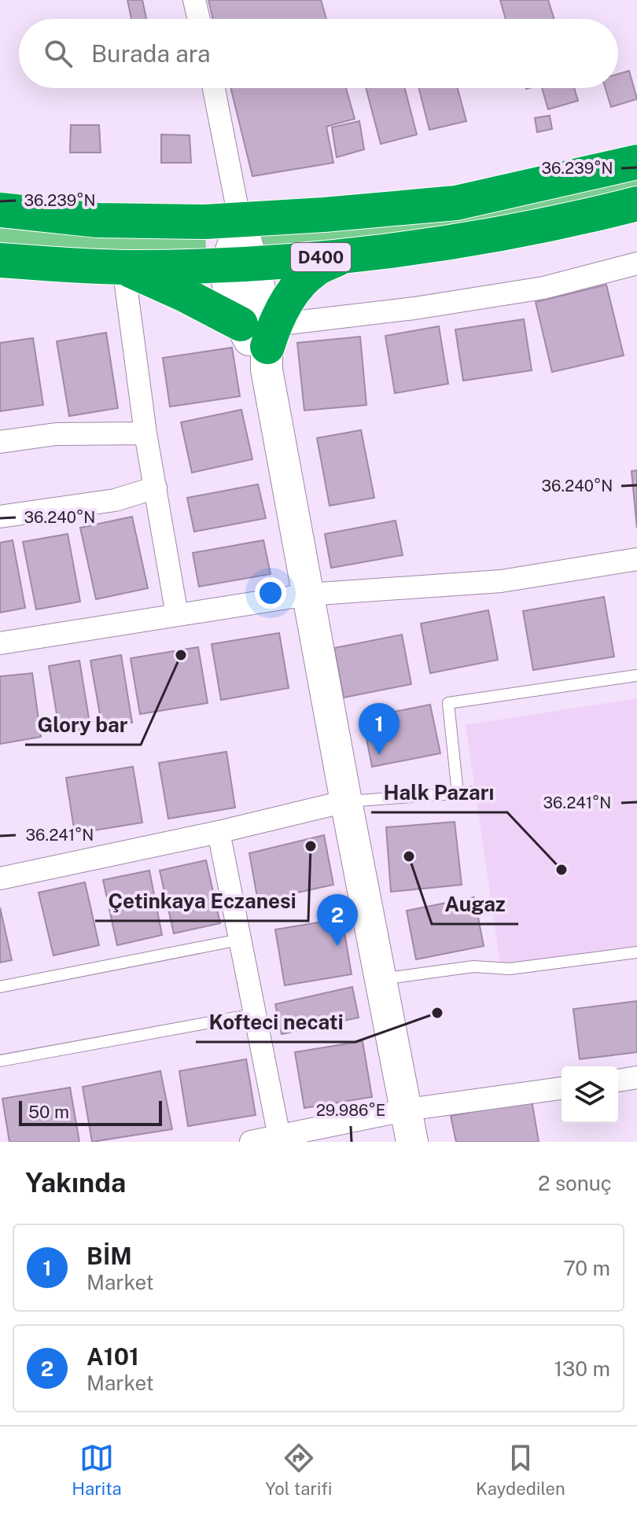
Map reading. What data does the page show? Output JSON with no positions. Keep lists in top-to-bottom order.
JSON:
{
  "streets": {
    "highway": ["D400"]
  },
  "places": [
    "Glory bar",
    "Çetinkaya Eczanesi",
    "Augaz",
    "Halk Pazarı",
    "Kofteci necati"
  ],
  "scale_bar": "50 m",
  "page": {
    "search": "Burada ara",
    "pins": ["1", "2"],
    "scale": "50 m",
    "heading": ["Yakında", "2 sonuç"],
    "list": [
      {
        "mark": "1",
        "name": "BİM",
        "note": "Market",
        "value": "70 m"
      },
      {
        "mark": "2",
        "name": "A101",
        "note": "Market",
        "value": "130 m"
      }
    ],
    "nav": ["Harita", "Yol tarifi", "Kaydedilen"]
  },
  "coordinates": [
    "36.239°N",
    "36.240°N",
    "36.241°N",
    "29.986°E"
  ]
}
